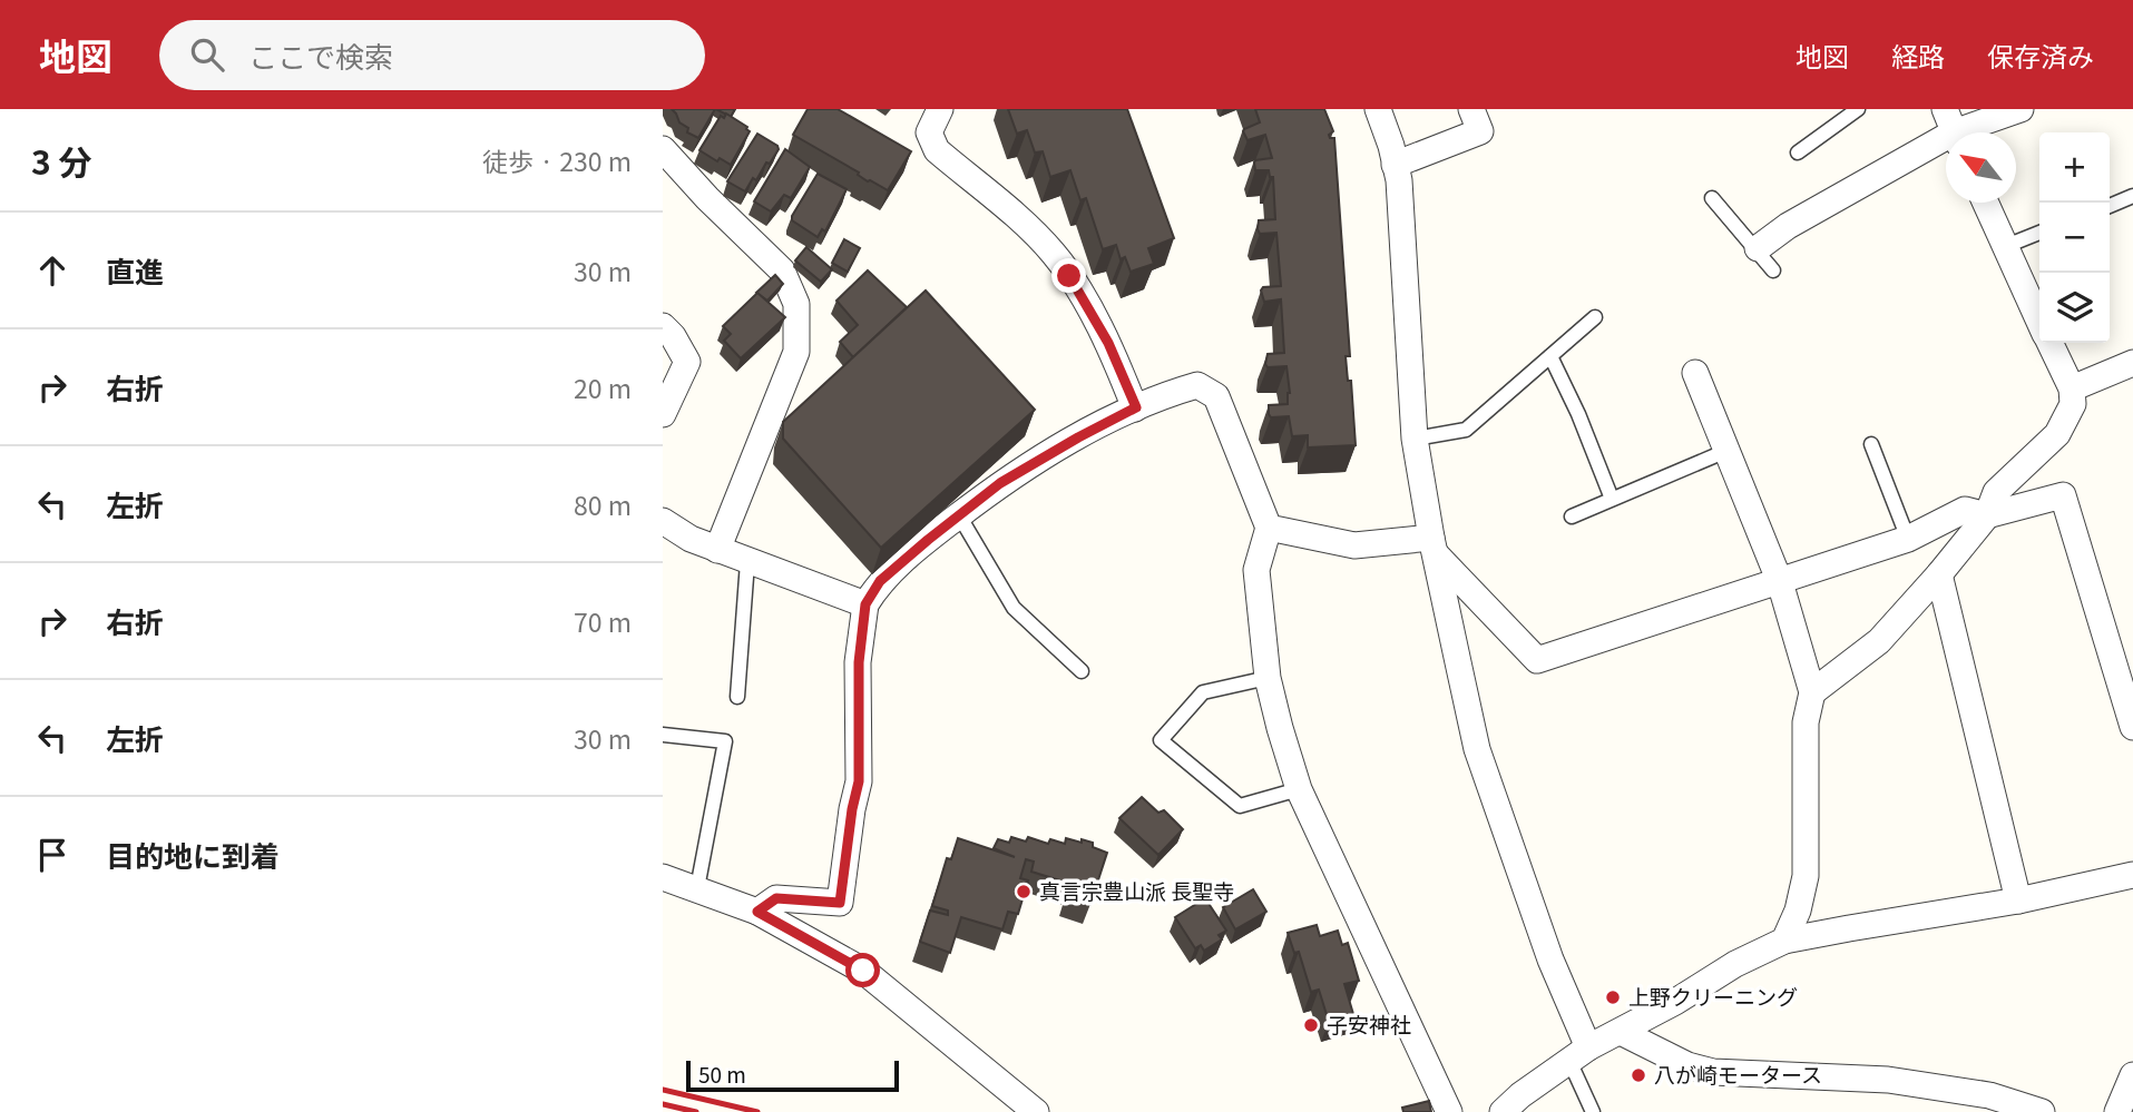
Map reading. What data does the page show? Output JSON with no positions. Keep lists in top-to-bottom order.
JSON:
{
  "places": [
    "真言宗豊山派 長聖寺",
    "上野クリーニング",
    "子安神社",
    "八が崎モータース"
  ],
  "scale_bar": "50 m",
  "north": "top left",
  "page": {
    "header": "地図",
    "search": "ここで検索",
    "nav": ["地図", "経路", "保存済み"],
    "heading": ["3 分", "徒歩 · 230 m"],
    "map_buttons": ["+", "−"],
    "list": [
      ["直進", "30 m"],
      ["右折", "20 m"],
      ["左折", "80 m"],
      ["右折", "70 m"],
      ["左折", "30 m"],
      "目的地に到着"
    ],
    "scale": "50 m"
  }
}
